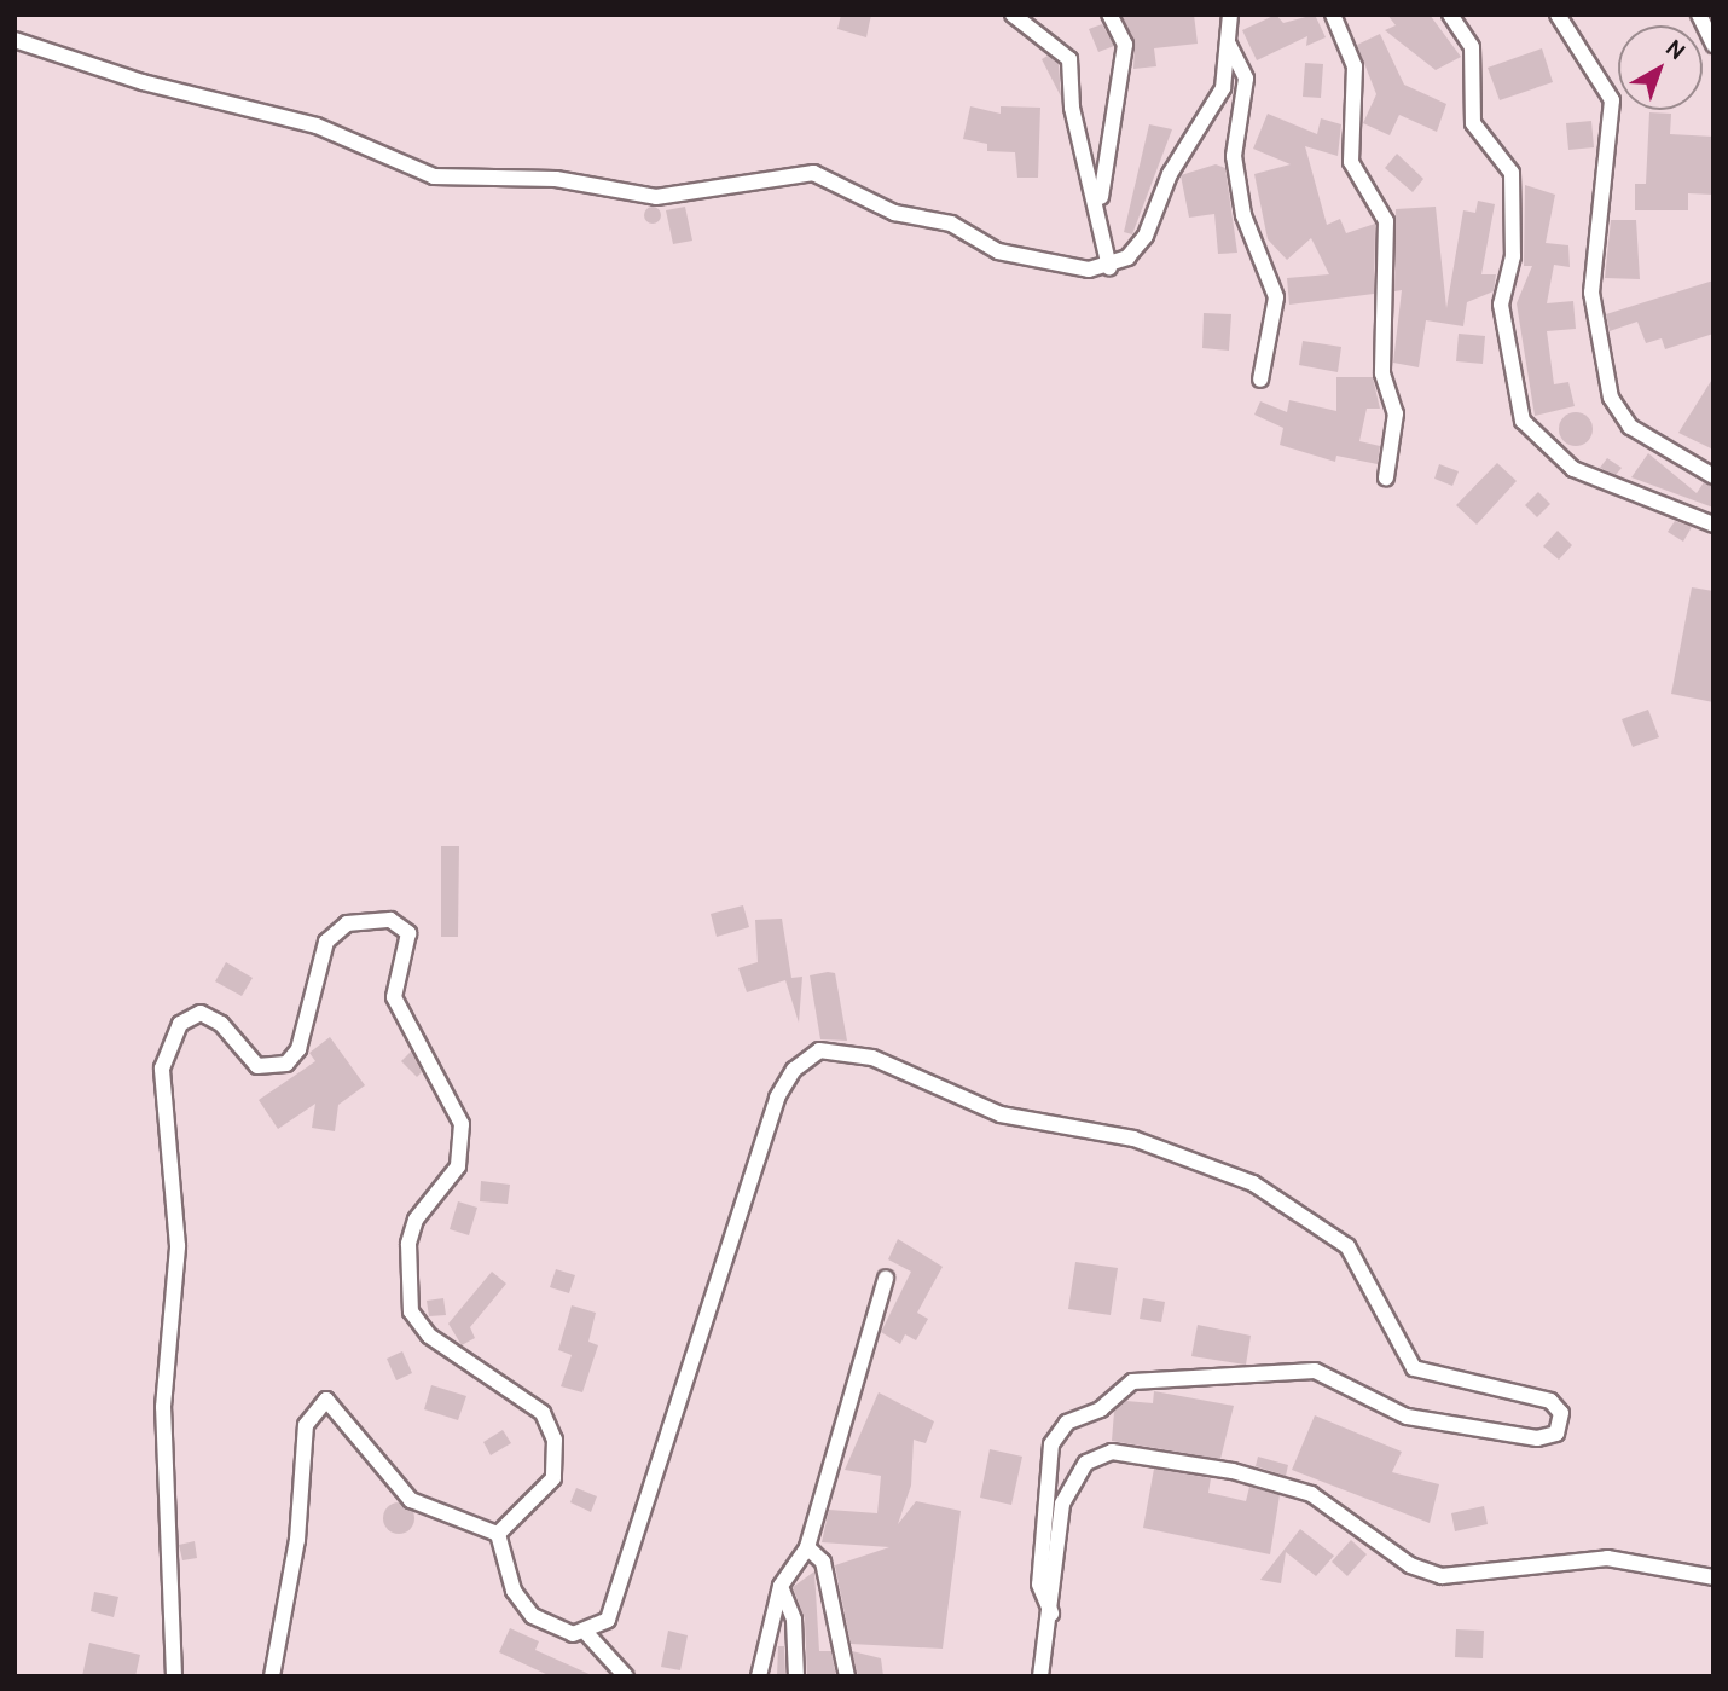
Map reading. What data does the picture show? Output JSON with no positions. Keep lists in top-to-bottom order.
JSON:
{
  "north": "top right"
}
